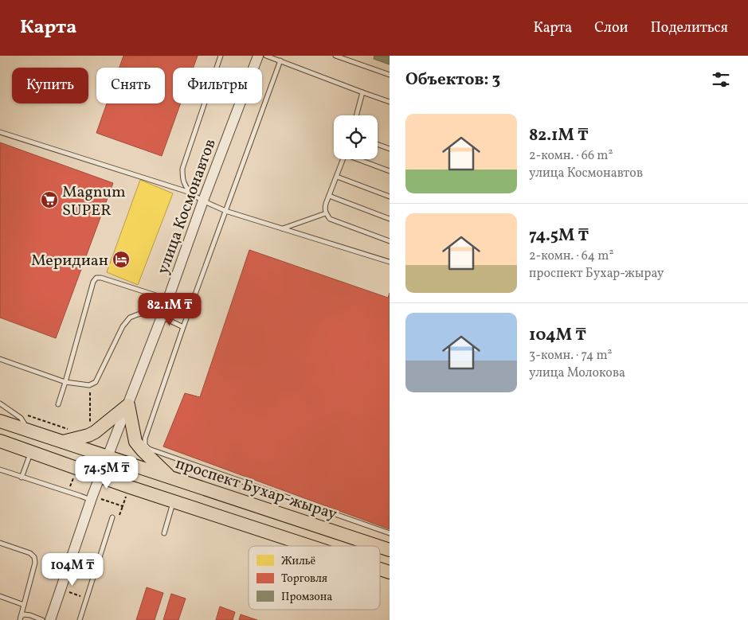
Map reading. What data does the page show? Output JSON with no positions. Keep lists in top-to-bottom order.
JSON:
{
  "streets": {
    "main road": ["проспект Бухар-жырау"],
    "street": ["улица Космонавтов"]
  },
  "crossings": [
    ["улица Космонавтов", "проспект Бухар-жырау"]
  ],
  "places": {
    "supermarket": ["Magnum SUPER"],
    "hotel": ["Меридиан"]
  },
  "legend": ["Жильё", "Торговля", "Промзона"],
  "page": {
    "header": "Карта",
    "nav": ["Карта", "Слои", "Поделиться"],
    "heading": "Объектов: 3",
    "chip": ["Купить", "Снять", "Фильтры"],
    "list": [
      {
        "name": "82.1M ₸",
        "note": "2-комн. · 66 m² · улица Космонавтов"
      },
      {
        "name": "74.5M ₸",
        "note": "2-комн. · 64 m² · проспект Бухар-жырау"
      },
      {
        "name": "104M ₸",
        "note": "3-комн. · 74 m² · улица Молокова"
      }
    ],
    "price": ["82.1M ₸", "74.5M ₸", "104M ₸"]
  }
}
